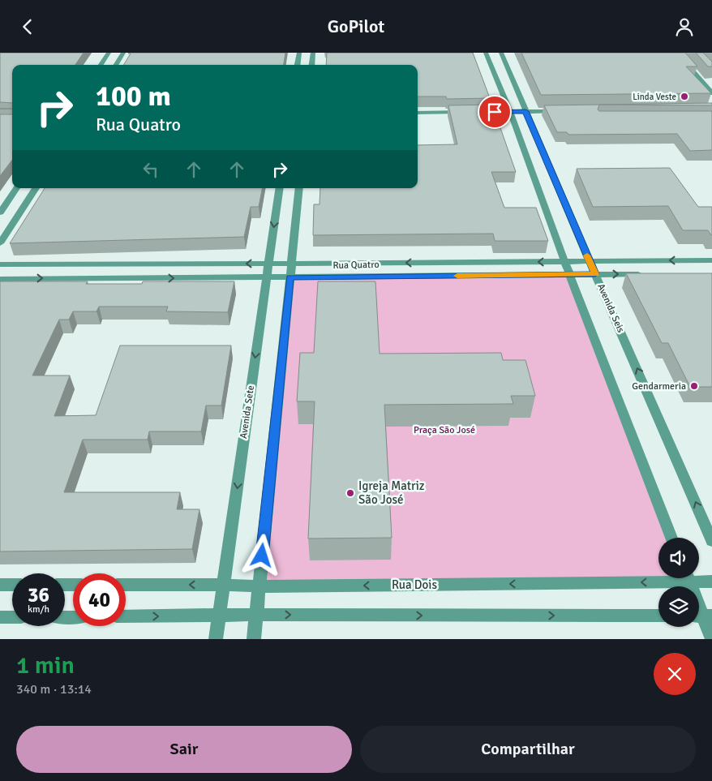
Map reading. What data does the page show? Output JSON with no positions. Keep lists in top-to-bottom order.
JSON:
{
  "streets": {
    "street": [
      "Rua Quatro",
      "Avenida Seis",
      "Avenida Sete",
      "Rua Dois"
    ]
  },
  "crossings": [
    ["Rua Quatro", "Avenida Seis"],
    ["Rua Quatro", "Avenida Sete"],
    ["Avenida Sete", "Rua Dois"]
  ],
  "parks": ["Praça São José"],
  "places": ["Linda Veste", "Gendarmeria", "Igreja Matriz São José"],
  "page": {
    "header": "GoPilot",
    "turn": ["100 m", "Rua Quatro"],
    "speed": "36 km/h",
    "limit": "40",
    "heading": ["1 min", "340 m · 13:14"],
    "buttons": ["Sair", "Compartilhar"]
  }
}
